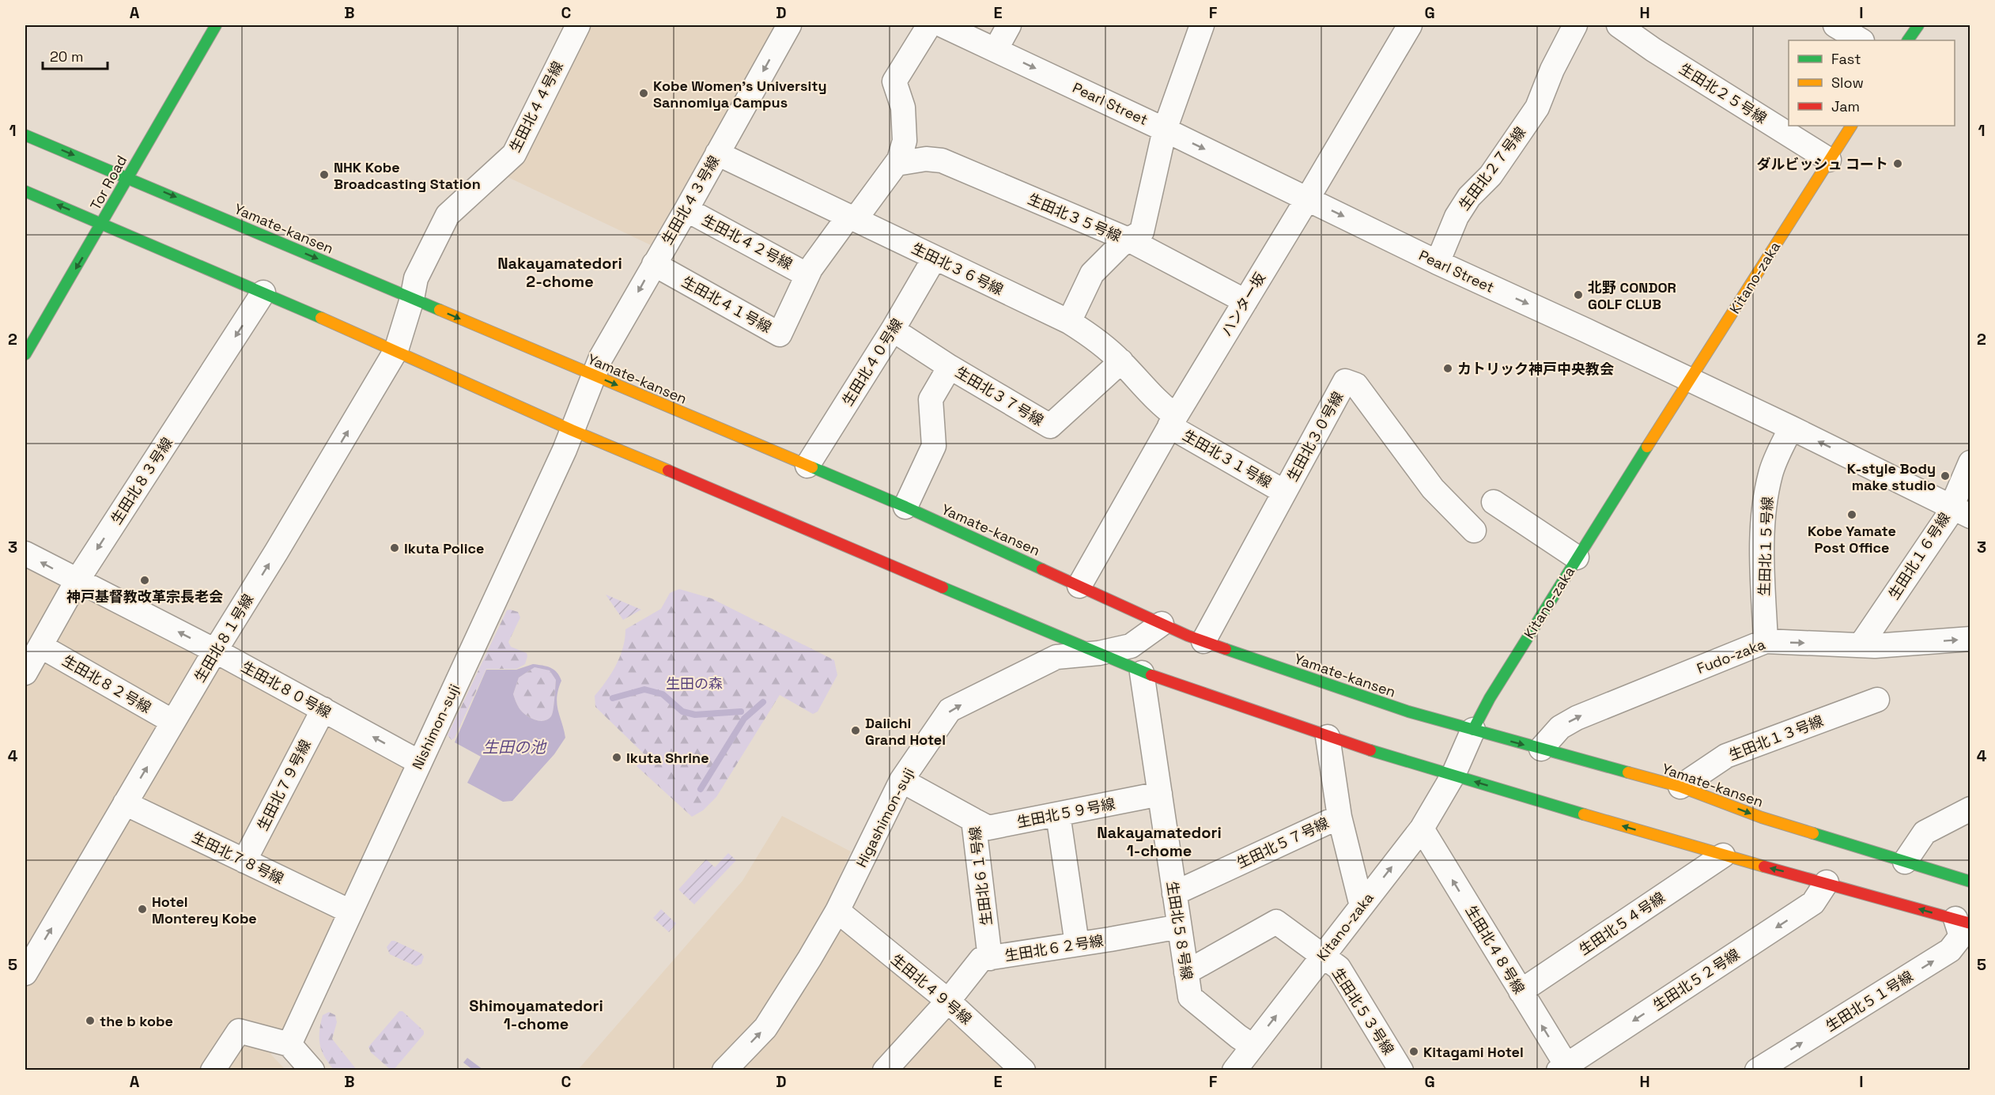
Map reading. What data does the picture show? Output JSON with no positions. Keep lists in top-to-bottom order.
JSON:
{
  "streets": {
    "main road": ["Tor Road", "Yamate-kansen", "Kitano-zaka"],
    "street": [
      "生田北２５号線",
      "Pearl Street",
      "生田北４４号線",
      "生田北２７号線",
      "生田北４３号線",
      "生田北３５号線",
      "生田北４２号線",
      "生田北３６号線",
      "生田北４１号線",
      "ハンター坂",
      "生田北４０号線",
      "生田北３７号線",
      "生田北３０号線",
      "生田北３１号線",
      "生田北８３号線",
      "生田北１５号線",
      "生田北１６号線",
      "生田北８１号線",
      "Fudo-zaka",
      "生田北８２号線",
      "生田北８０号線",
      "Nishimon-suji",
      "生田北１３号線",
      "生田北７９号線",
      "生田北５９号線",
      "Higashimon-suji",
      "生田北５７号線",
      "生田北７８号線",
      "生田北６１号線",
      "生田北５４号線",
      "生田北５８号線",
      "生田北６２号線",
      "生田北４８号線",
      "生田北５２号線",
      "生田北４９号線",
      "生田北５１号線",
      "生田北５３号線"
    ]
  },
  "crossings": [
    ["生田北２５号線", "Kitano-zaka"],
    ["Pearl Street", "生田北２７号線"],
    ["Pearl Street", "Kitano-zaka"],
    ["Pearl Street", "ハンター坂"],
    ["Pearl Street", "生田北１５号線"],
    ["Pearl Street", "生田北１６号線"],
    ["生田北４４号線", "Yamate-kansen"],
    ["生田北４４号線", "生田北８１号線"],
    ["Tor Road", "Yamate-kansen"],
    ["生田北４３号線", "Yamate-kansen"],
    ["生田北４３号線", "生田北４２号線"],
    ["生田北４３号線", "生田北３６号線"],
    ["生田北４３号線", "生田北４１号線"],
    ["生田北４３号線", "Nishimon-suji"],
    ["生田北３５号線", "生田北４１号線"],
    ["生田北３５号線", "ハンター坂"],
    ["Yamate-kansen", "Kitano-zaka"],
    ["Yamate-kansen", "ハンター坂"],
    ["Yamate-kansen", "生田北４０号線"],
    ["Yamate-kansen", "生田北３０号線"],
    ["Yamate-kansen", "生田北８１号線"],
    ["Yamate-kansen", "Fudo-zaka"],
    ["Yamate-kansen", "Nishimon-suji"],
    ["Yamate-kansen", "生田北１３号線"],
    ["Yamate-kansen", "Higashimon-suji"],
    ["生田北４２号線", "生田北４１号線"],
    ["生田北３６号線", "生田北４１号線"],
    ["生田北３６号線", "ハンター坂"],
    ["生田北３６号線", "生田北４０号線"],
    ["生田北３６号線", "生田北３７号線"],
    ["生田北３６号線", "生田北３１号線"],
    ["Kitano-zaka", "生田北５８号線"],
    ["Kitano-zaka", "生田北４８号線"],
    ["Kitano-zaka", "生田北５３号線"],
    ["ハンター坂", "生田北３１号線"],
    ["生田北４０号線", "生田北３７号線"],
    ["生田北３０号線", "生田北３１号線"],
    ["生田北８３号線", "生田北８２号線"],
    ["生田北８３号線", "生田北８０号線"],
    ["生田北１５号線", "Fudo-zaka"],
    ["生田北１６号線", "Fudo-zaka"],
    ["生田北８１号線", "生田北８２号線"],
    ["生田北８１号線", "生田北８０号線"],
    ["生田北８１号線", "生田北７８号線"],
    ["生田北８０号線", "Nishimon-suji"],
    ["生田北８０号線", "生田北７９号線"],
    ["Nishimon-suji", "生田北７８号線"],
    ["生田北７９号線", "生田北７８号線"],
    ["生田北５９号線", "生田北６１号線"],
    ["生田北５９号線", "生田北５８号線"],
    ["Higashimon-suji", "生田北６１号線"],
    ["Higashimon-suji", "生田北４９号線"],
    ["生田北５７号線", "生田北５８号線"],
    ["生田北６１号線", "生田北６２号線"],
    ["生田北５４号線", "生田北４８号線"],
    ["生田北５８号線", "生田北６２号線"],
    ["生田北５８号線", "生田北５３号線"],
    ["生田北６２号線", "生田北４９号線"],
    ["生田北４８号線", "生田北５２号線"]
  ],
  "one_way": [
    "Tor Road",
    "生田北４３号線",
    "生田北８３号線",
    "生田北８１号線",
    "Fudo-zaka",
    "生田北８０号線",
    "Higashimon-suji",
    "生田北４８号線",
    "生田北５２号線",
    "生田北５１号線"
  ],
  "districts": ["Nakayamatedori 2-chome", "Nakayamatedori 1-chome", "Shimoyamatedori 1-chome"],
  "water": ["生田の池"],
  "parks": ["生田の森"],
  "places": [
    "Kobe Women's University Sannomiya Campus",
    "ダルビッシュ コート",
    "NHK Kobe Broadcasting Station",
    "北野 CONDOR GOLF CLUB",
    "カトリック神戸中央教会",
    "K-style Body make studio",
    "Kobe Yamate Post Office",
    "Ikuta Police",
    "神戸基督教改革宗長老会",
    "Daiichi Grand Hotel",
    "Ikuta Shrine",
    "Hotel Monterey Kobe",
    "the b kobe",
    "Kitagami Hotel"
  ],
  "legend": ["Fast", "Slow", "Jam"],
  "scale_bar": "20 m",
  "grid": {
    "columns": [
      "A",
      "B",
      "C",
      "D",
      "E",
      "F",
      "G",
      "H",
      "I"
    ],
    "rows": [
      "1",
      "2",
      "3",
      "4",
      "5"
    ]
  }
}
